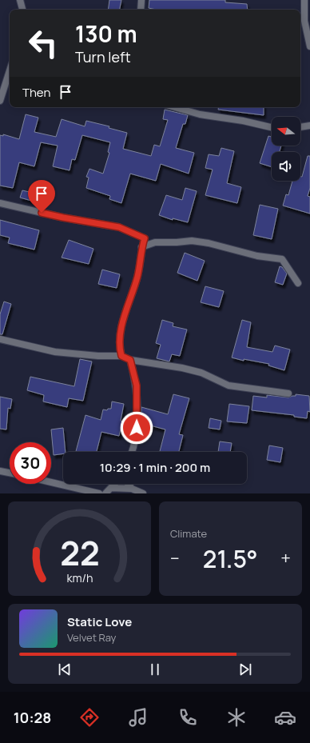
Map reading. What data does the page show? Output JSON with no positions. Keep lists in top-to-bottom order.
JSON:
{
  "north": "left",
  "page": {
    "turn": ["130 m", "Turn left"],
    "then": "Then",
    "limit": "30",
    "trip": "10:29 · 1 min · 200 m",
    "tile": "Climate",
    "heat": ["−", "21.5°", "+"],
    "song": ["Static Love", "Velvet Ray"],
    "tabs": "10:28",
    "gauge": ["22", "km/h"]
  }
}
